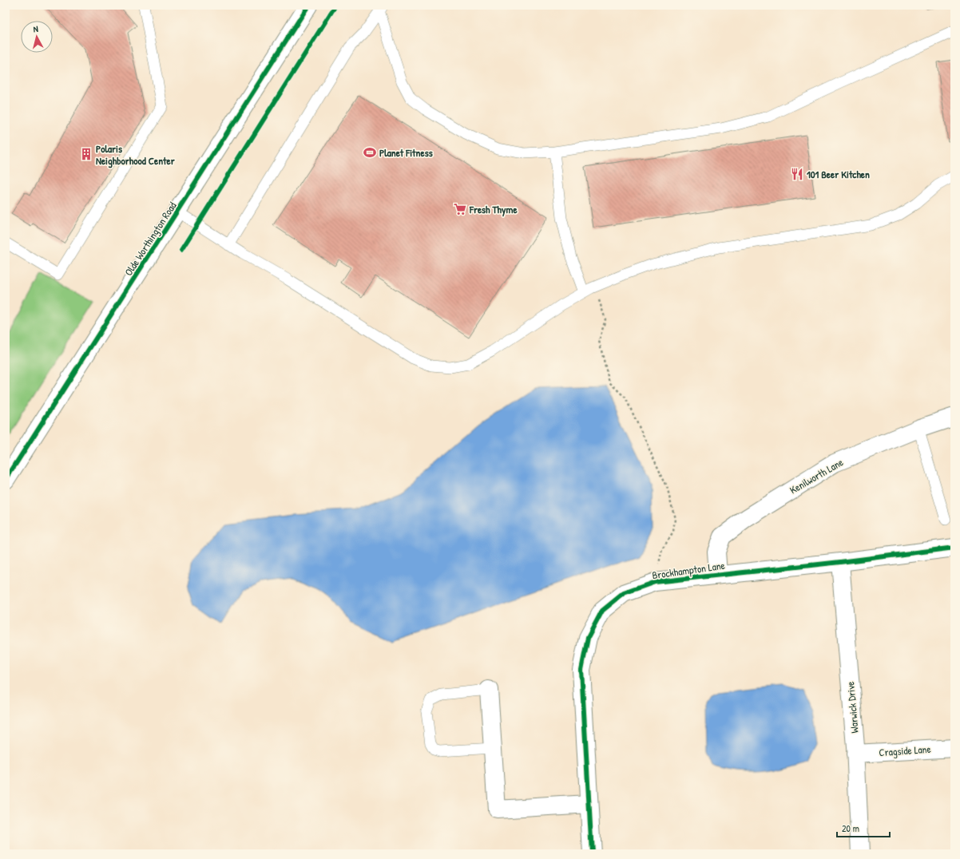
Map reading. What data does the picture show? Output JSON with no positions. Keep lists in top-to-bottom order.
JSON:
{
  "streets": {
    "street": [
      "Olde Worthington Road",
      "Kenilworth Lane",
      "Brockhampton Lane",
      "Warwick Drive",
      "Cragside Lane"
    ]
  },
  "crossings": [
    ["Kenilworth Lane", "Brockhampton Lane"],
    ["Brockhampton Lane", "Warwick Drive"],
    ["Warwick Drive", "Cragside Lane"]
  ],
  "places": {
    "sports": ["Planet Fitness"],
    "building": ["Polaris Neighborhood Center"],
    "restaurant": ["101 Beer Kitchen"],
    "supermarket": ["Fresh Thyme"]
  },
  "scale_bar": "20 m",
  "north": "top"
}
